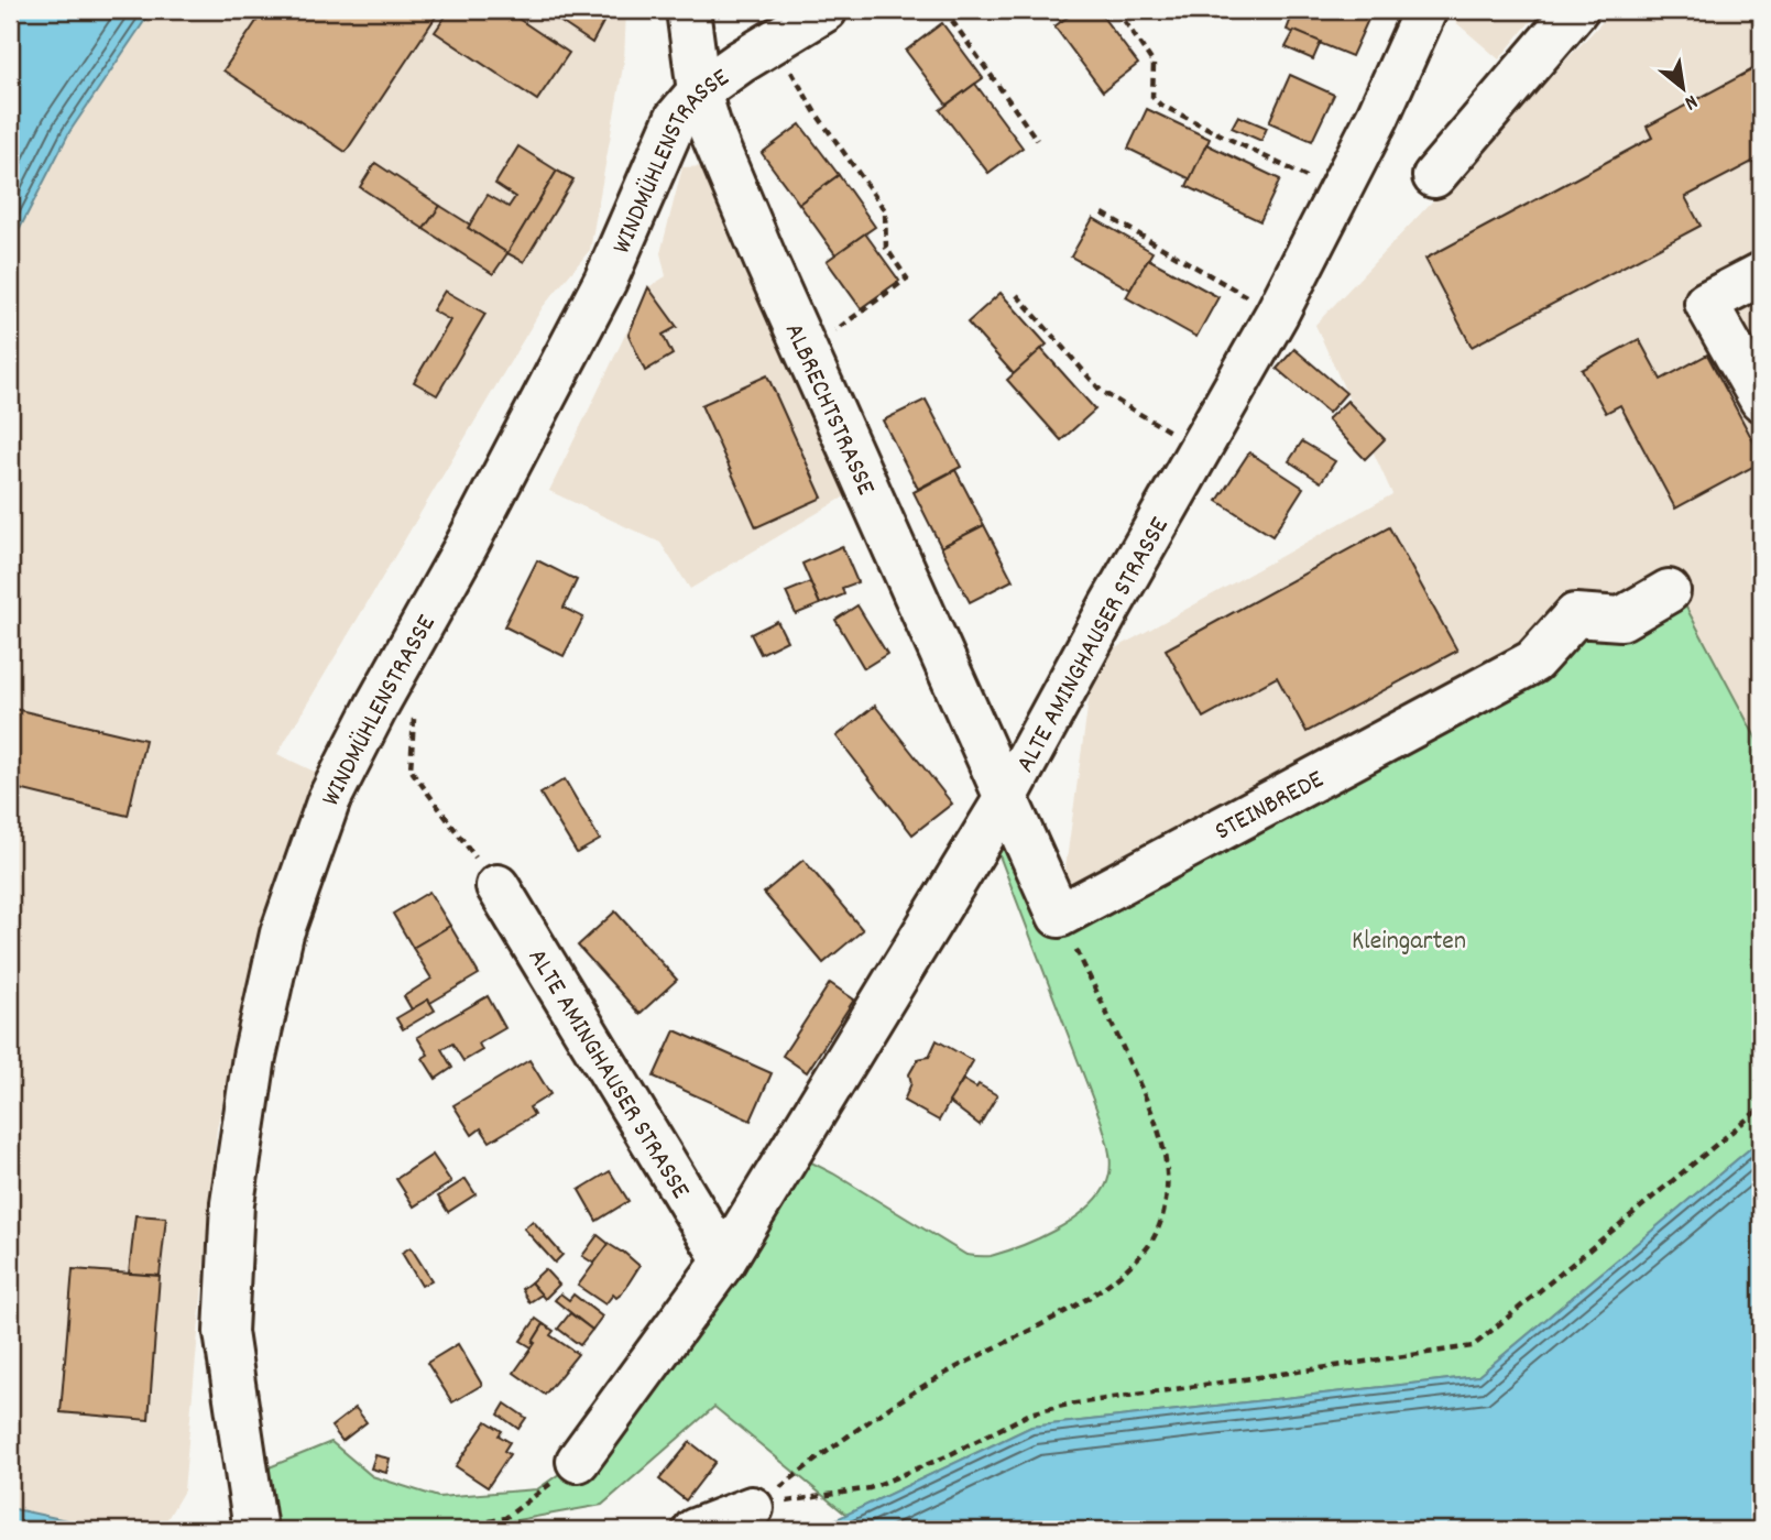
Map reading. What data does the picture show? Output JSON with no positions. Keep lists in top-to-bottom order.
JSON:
{
  "streets": {
    "street": [
      "WINDMÜHLENSTRASSE",
      "ALBRECHTSTRASSE",
      "ALTE AMINGHAUSER STRASSE",
      "STEINBREDE"
    ]
  },
  "crossings": [
    ["WINDMÜHLENSTRASSE", "ALBRECHTSTRASSE"],
    ["ALBRECHTSTRASSE", "ALTE AMINGHAUSER STRASSE"]
  ],
  "parks": ["Kleingarten"],
  "north": "bottom right"
}
